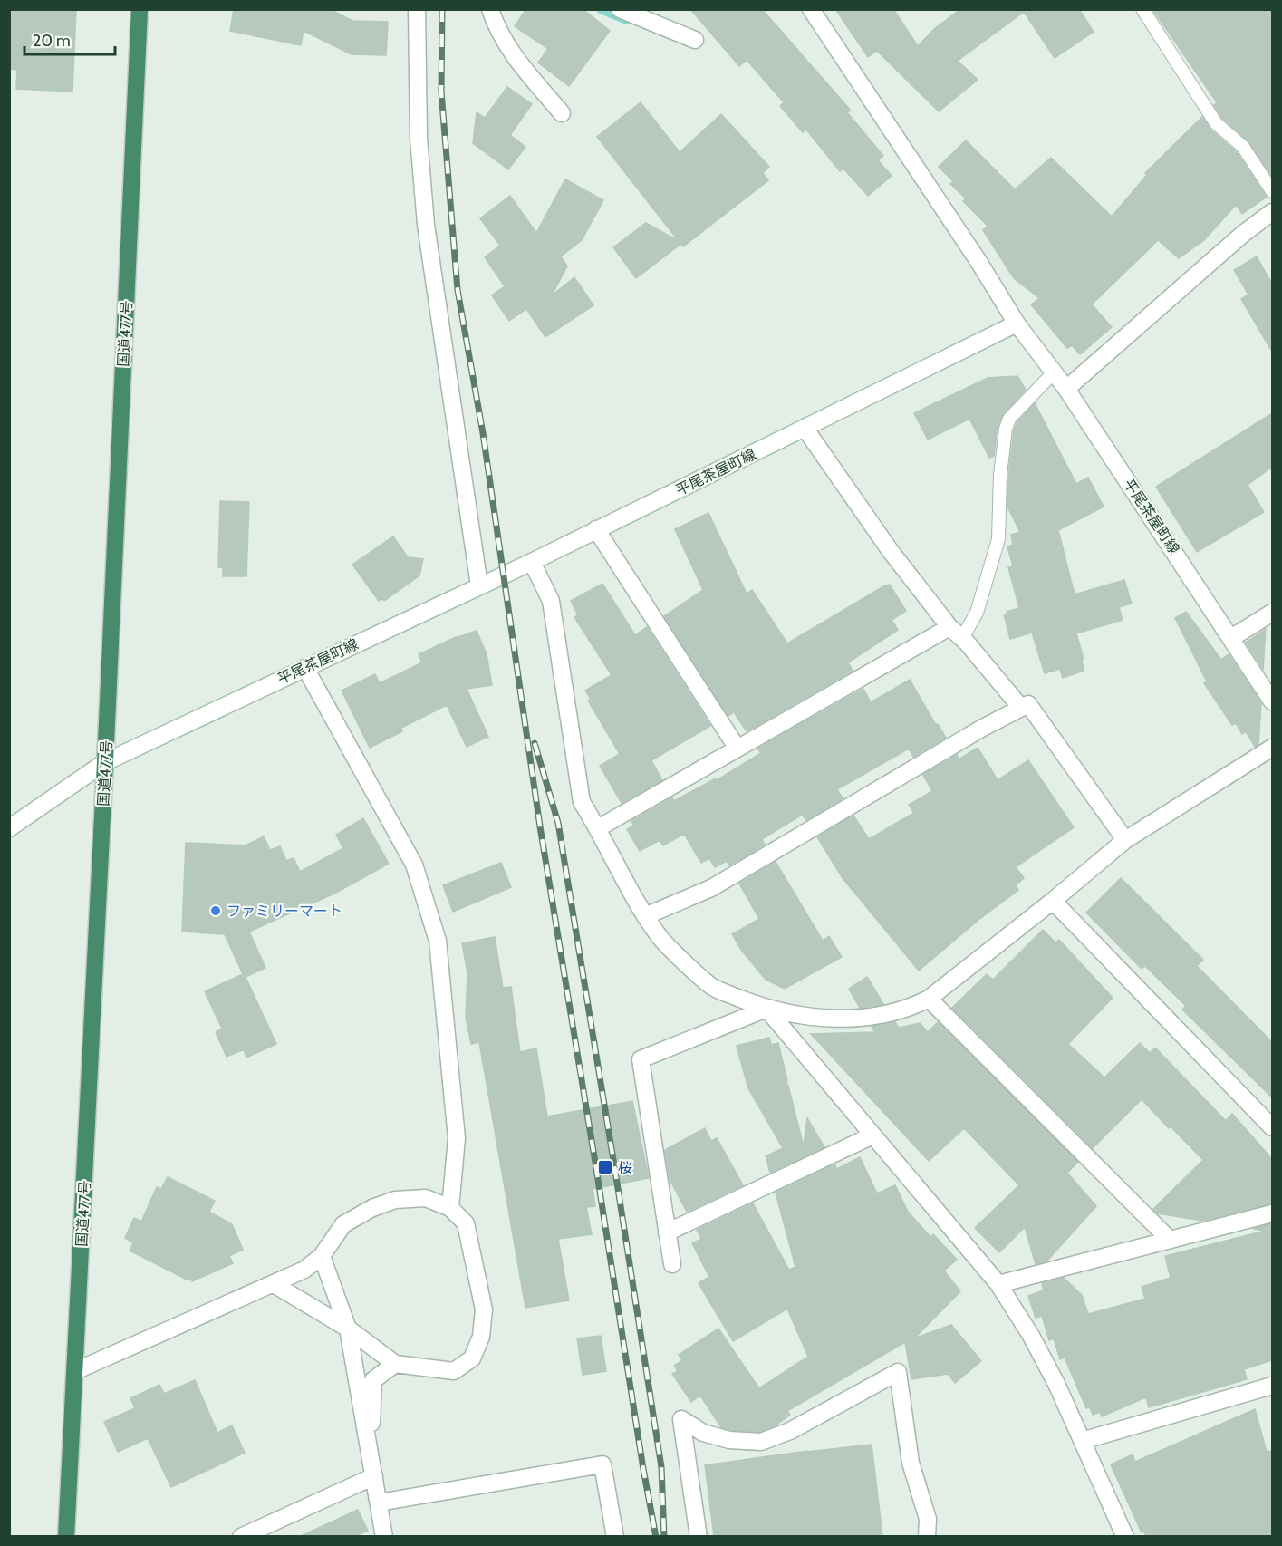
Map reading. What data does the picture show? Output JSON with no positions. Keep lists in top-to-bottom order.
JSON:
{
  "streets": {
    "highway": ["国道477号"],
    "street": ["平尾茶屋町線"]
  },
  "crossings": [
    ["国道477号", "平尾茶屋町線"]
  ],
  "places": {
    "other": ["ファミリーマート"],
    "transit": ["桜"]
  },
  "scale_bar": "20 m"
}
